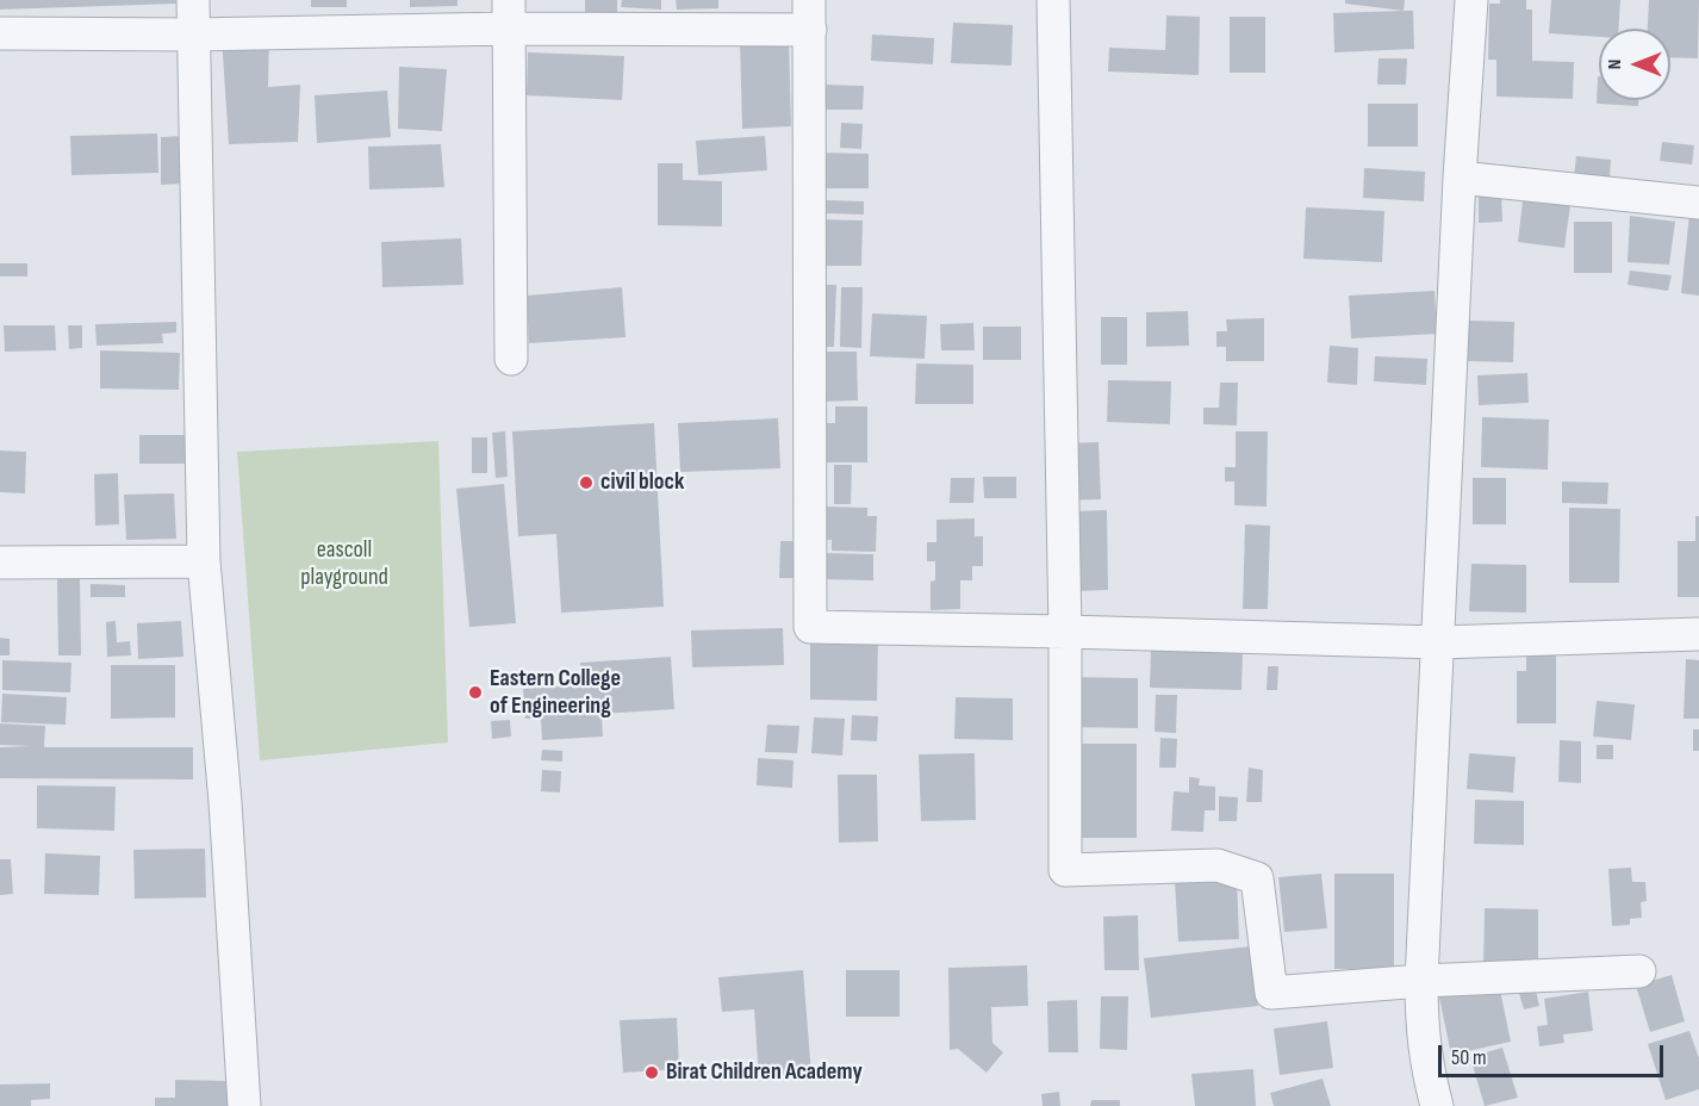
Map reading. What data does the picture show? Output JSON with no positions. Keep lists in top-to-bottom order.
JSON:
{
  "parks": ["eascoll playground"],
  "places": ["civil block", "Eastern College of Engineering", "Birat Children Academy"],
  "scale_bar": "50 m",
  "north": "left"
}
